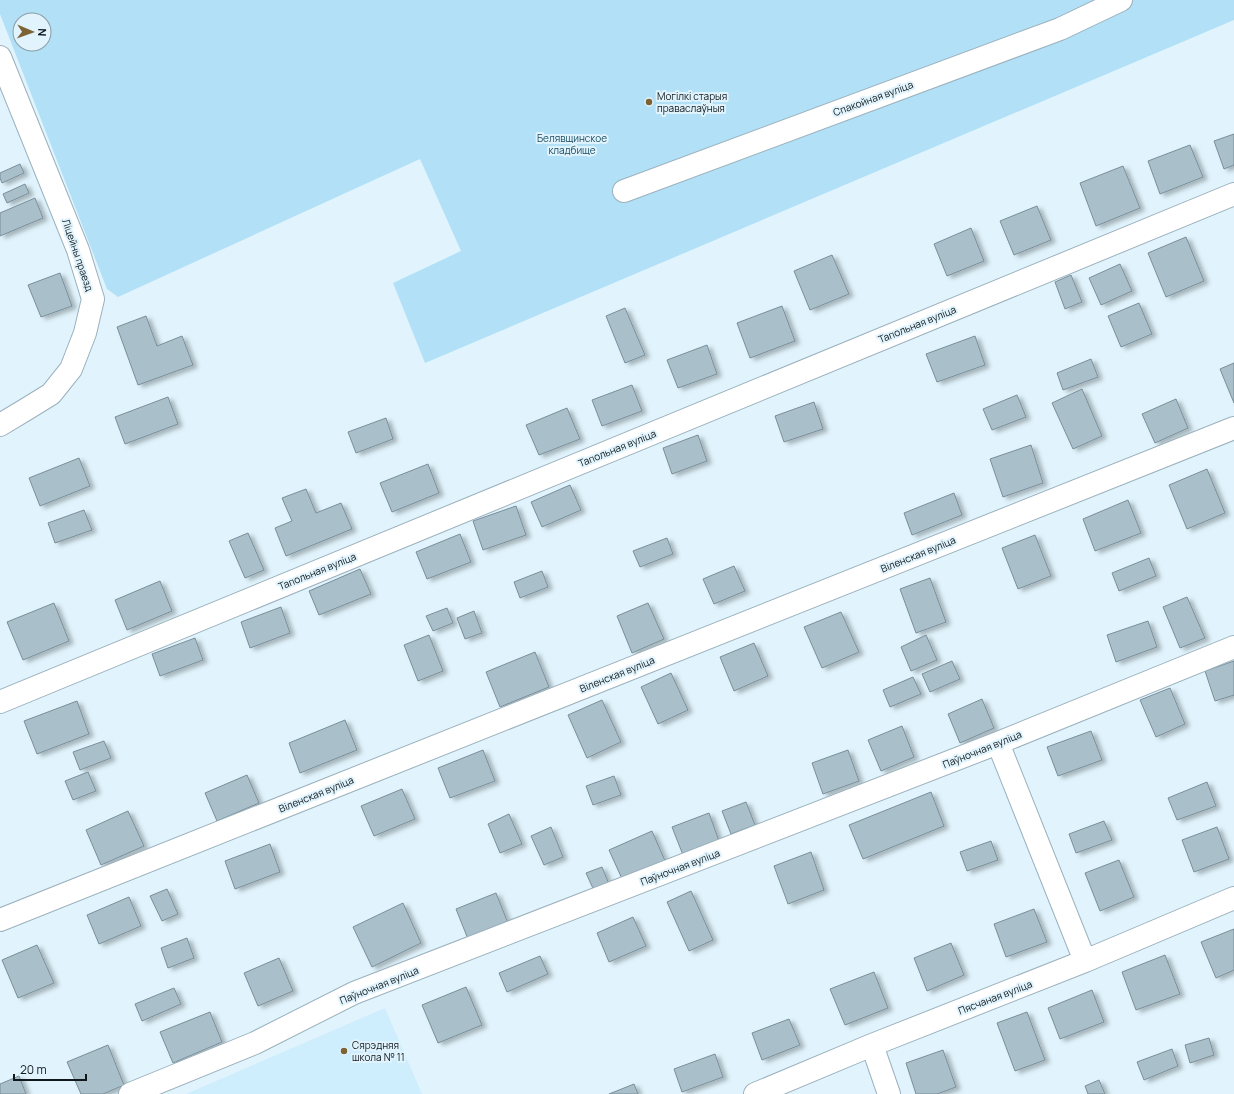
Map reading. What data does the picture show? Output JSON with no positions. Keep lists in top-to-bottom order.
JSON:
{
  "streets": {
    "street": [
      "Спакойная вуліца",
      "Ліцейны праезд",
      "Тапольная вуліца",
      "Віленская вуліца",
      "Паўночная вуліца",
      "Пясчаная вуліца"
    ]
  },
  "parks": ["Белявщинское кладбище"],
  "places": ["Могілкі старыя праваслаўныя", "Сярэдняя школа № 11"],
  "scale_bar": "20 m",
  "north": "right"
}
